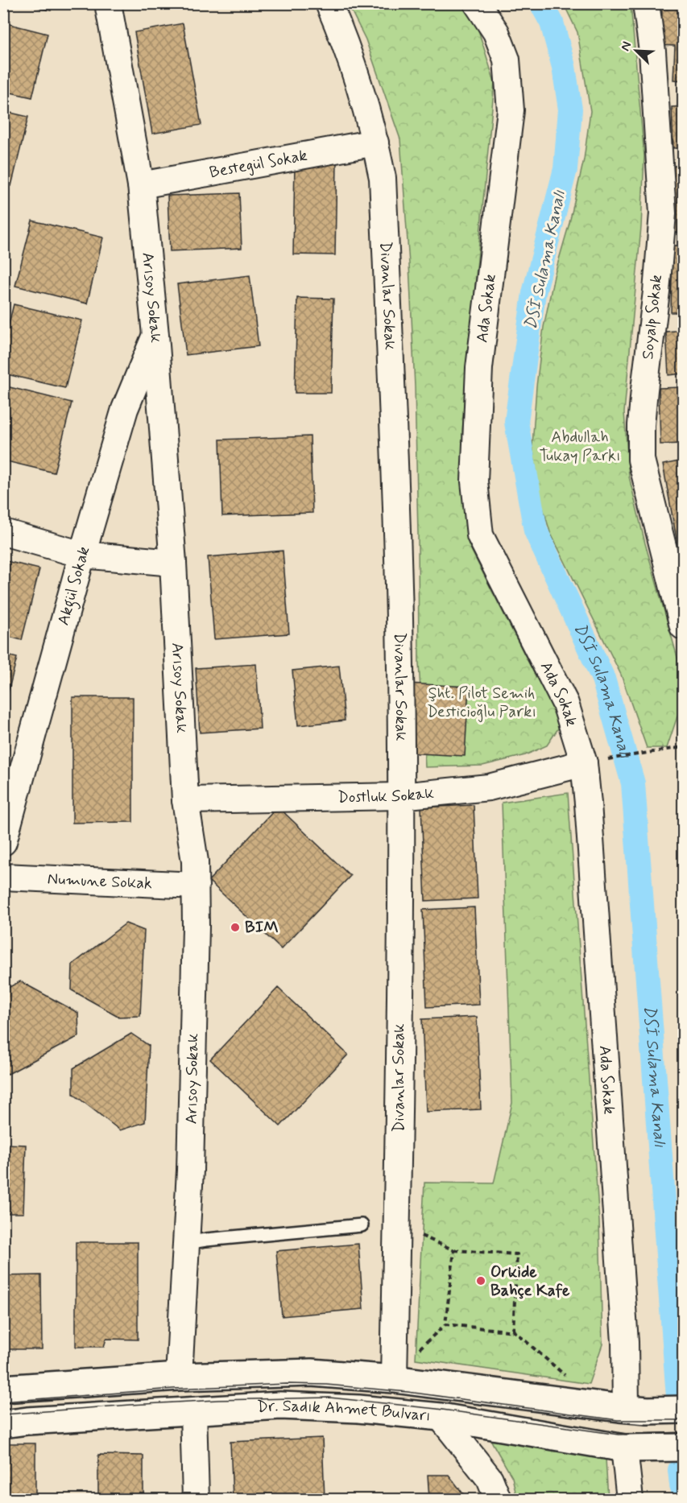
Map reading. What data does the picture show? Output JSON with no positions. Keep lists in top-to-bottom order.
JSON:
{
  "streets": {
    "main road": ["Dr. Sadık Ahmet Bulvarı"],
    "street": [
      "Bestegül Sokak",
      "Divanlar Sokak",
      "Arısoy Sokak",
      "Ada Sokak",
      "Soyalp Sokak",
      "Akgül Sokak",
      "Dostluk Sokak",
      "Numune Sokak"
    ]
  },
  "crossings": [
    ["Bestegül Sokak", "Divanlar Sokak"],
    ["Bestegül Sokak", "Arısoy Sokak"],
    ["Divanlar Sokak", "Dostluk Sokak"],
    ["Divanlar Sokak", "Dr. Sadık Ahmet Bulvarı"],
    ["Arısoy Sokak", "Akgül Sokak"],
    ["Arısoy Sokak", "Dostluk Sokak"],
    ["Arısoy Sokak", "Numune Sokak"],
    ["Arısoy Sokak", "Dr. Sadık Ahmet Bulvarı"],
    ["Ada Sokak", "Dostluk Sokak"],
    ["Ada Sokak", "Dr. Sadık Ahmet Bulvarı"]
  ],
  "water": ["DSİ Sulama Kanalı"],
  "parks": ["Abdullah Tukay Parkı", "Şht. Pilot Semih Desticioğlu Parkı"],
  "places": ["BIM", "Orkide Bahçe Kafe"],
  "north": "top left"
}
